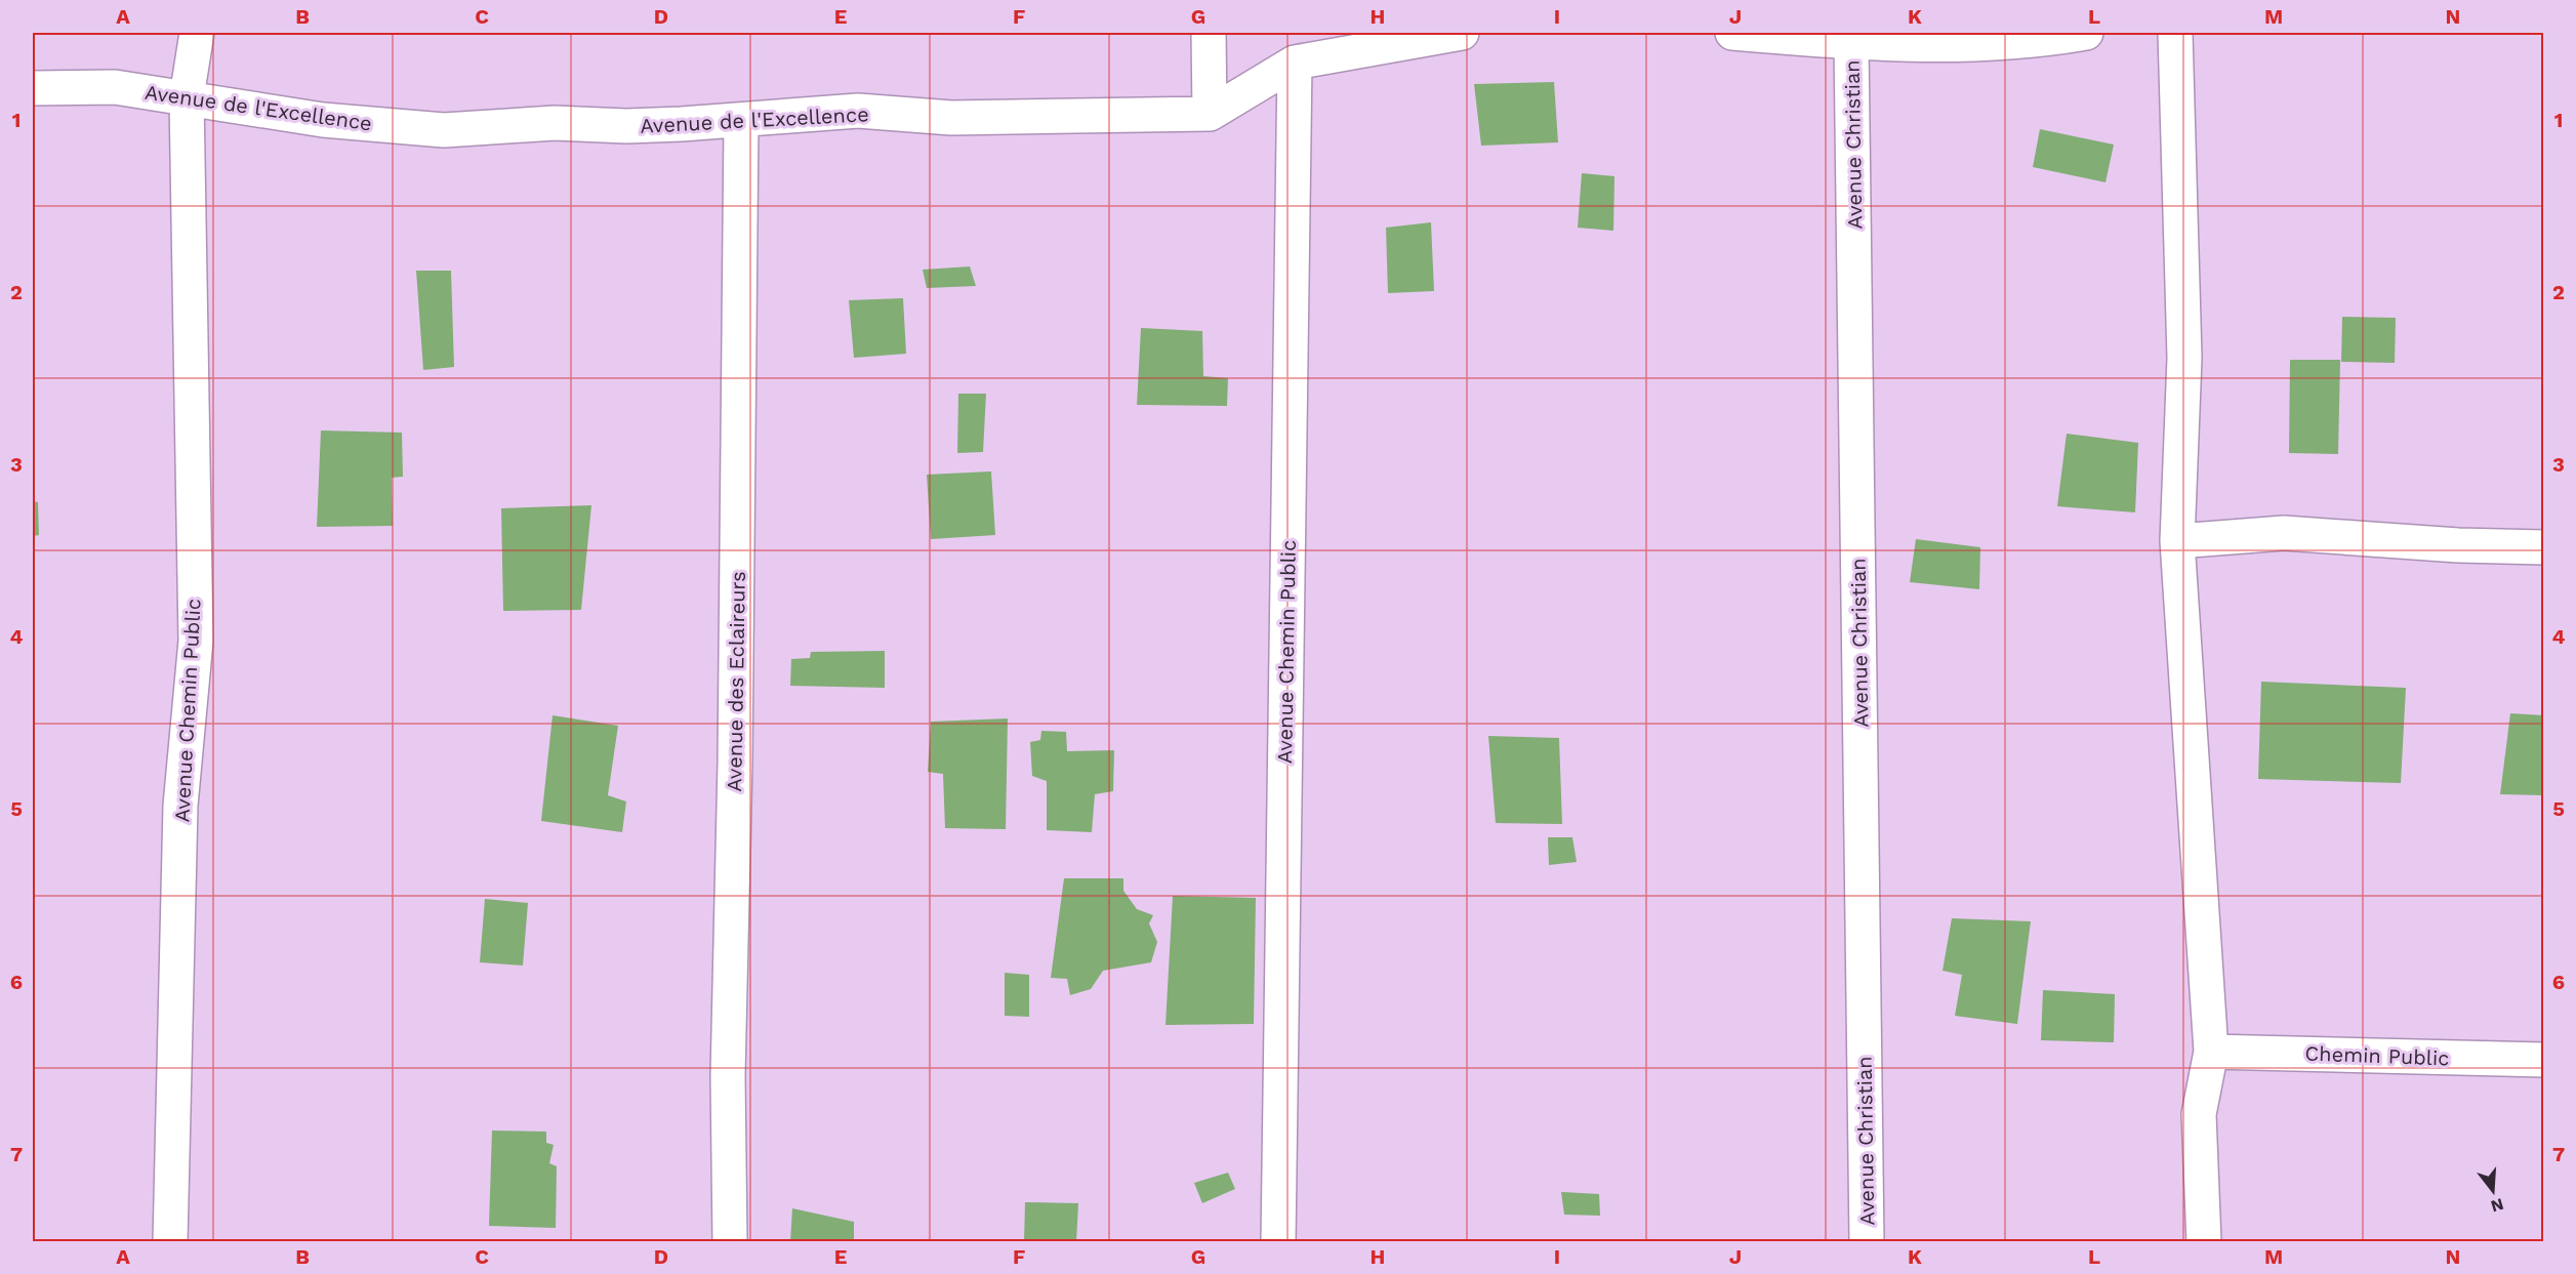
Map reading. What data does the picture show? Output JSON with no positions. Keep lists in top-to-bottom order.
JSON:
{
  "streets": {
    "street": [
      "Avenue de l'Excellence",
      "Avenue Christian",
      "Avenue Chemin Public",
      "Avenue des Eclaireurs",
      "Chemin Public"
    ]
  },
  "crossings": [
    ["Avenue de l'Excellence", "Avenue Chemin Public"],
    ["Avenue de l'Excellence", "Avenue des Eclaireurs"]
  ],
  "north": "bottom",
  "grid": {
    "columns": [
      "A",
      "B",
      "C",
      "D",
      "E",
      "F",
      "G",
      "H",
      "I",
      "J",
      "K",
      "L",
      "M",
      "N"
    ],
    "rows": [
      "1",
      "2",
      "3",
      "4",
      "5",
      "6",
      "7"
    ]
  }
}
